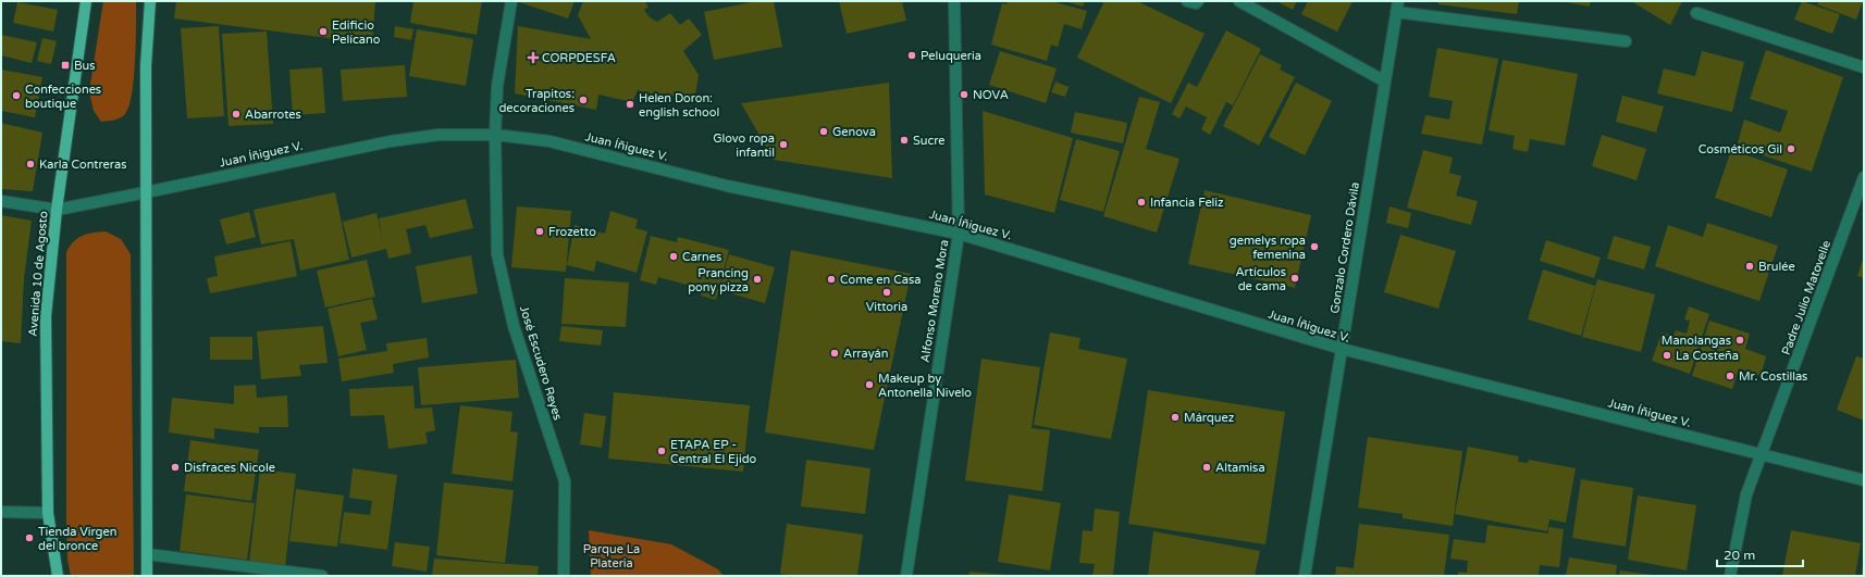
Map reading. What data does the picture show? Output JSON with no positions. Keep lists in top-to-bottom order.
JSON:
{
  "streets": {
    "main road": ["Avenida 10 de Agosto"],
    "street": [
      "Juan Íñiguez V.",
      "Gonzalo Cordero Dávila",
      "Padre Julio Matovelle",
      "Alfonso Moreno Mora",
      "José Escudero Reyes"
    ]
  },
  "crossings": [
    ["Juan Íñiguez V.", "Gonzalo Cordero Dávila"],
    ["Juan Íñiguez V.", "Avenida 10 de Agosto"],
    ["Juan Íñiguez V.", "Padre Julio Matovelle"],
    ["Juan Íñiguez V.", "Alfonso Moreno Mora"],
    ["Juan Íñiguez V.", "José Escudero Reyes"]
  ],
  "parks": ["Parque La Plateria"],
  "places": {
    "other": [
      "Edificio Pelícano",
      "Peluqueria",
      "NOVA",
      "Confecciones boutique",
      "Trapitos: decoraciones",
      "Helen Doron: english school",
      "Abarrotes",
      "Genova",
      "Sucre",
      "Glovo ropa infantil",
      "Cosméticos Gil",
      "Karla Contreras",
      "Infancia Feliz",
      "Frozetto",
      "gemelys ropa femenina",
      "Carnes",
      "Brulée",
      "Artículos de cama",
      "Prancing pony pizza",
      "Come en Casa",
      "Vittoria",
      "Manolangas",
      "Arrayán",
      "La Costeña",
      "Mr. Costillas",
      "Makeup by Antonella Nivelo",
      "Márquez",
      "ETAPA EP - Central El Ejido",
      "Disfraces Nicole",
      "Altamisa",
      "Tienda Virgen del bronce"
    ],
    "health": ["CORPDESFA"],
    "transit": ["Bus"]
  },
  "scale_bar": "20 m"
}
